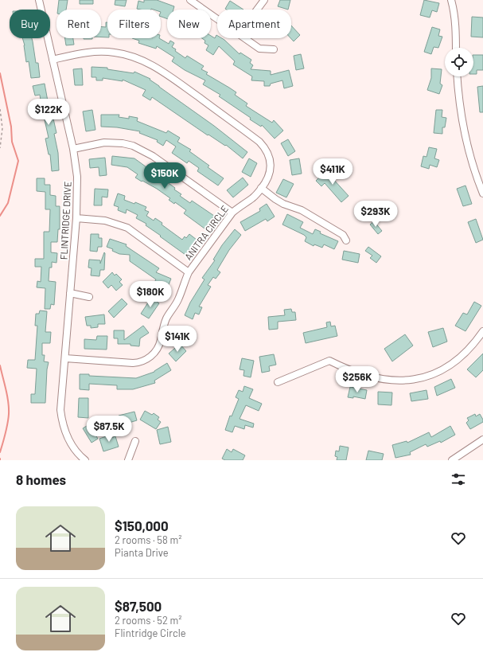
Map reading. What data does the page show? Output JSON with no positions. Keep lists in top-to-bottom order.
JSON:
{
  "streets": {
    "street": ["FLINTRIDGE DRIVE", "ANITRA CIRCLE"]
  },
  "crossings": [
    ["FLINTRIDGE DRIVE", "ANITRA CIRCLE"]
  ],
  "page": {
    "chip": [
      "Buy",
      "Rent",
      "Filters",
      "New",
      "Apartment"
    ],
    "price": [
      "$122K",
      "$411K",
      "$150K",
      "$293K",
      "$180K",
      "$141K",
      "$256K",
      "$87.5K"
    ],
    "heading": "8 homes",
    "list": [
      {
        "name": "$150,000",
        "note": "2 rooms · 58 m² · Pianta Drive"
      },
      {
        "name": "$87,500",
        "note": "2 rooms · 52 m² · Flintridge Circle"
      }
    ]
  }
}
